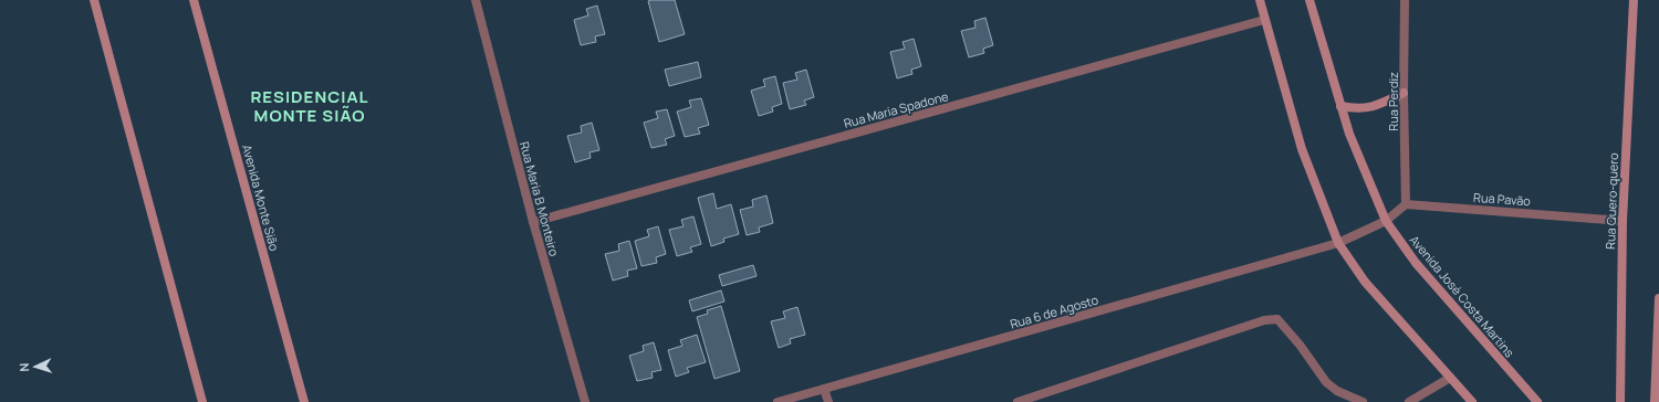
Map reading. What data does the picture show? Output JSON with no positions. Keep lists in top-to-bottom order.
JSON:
{
  "streets": {
    "street": [
      "Rua Perdiz",
      "Rua Maria Spadone",
      "Avenida Monte Sião",
      "Rua Maria B Monteiro",
      "Rua Pavão",
      "Rua Quero-quero",
      "Avenida José Costa Martins",
      "Rua 6 de Agosto"
    ]
  },
  "crossings": [
    ["Rua Perdiz", "Rua Pavão"],
    ["Rua Maria Spadone", "Rua Maria B Monteiro"],
    ["Rua Pavão", "Rua Quero-quero"],
    ["Avenida José Costa Martins", "Rua 6 de Agosto"]
  ],
  "districts": ["RESIDENCIAL MONTE SIÃO"],
  "north": "left"
}
